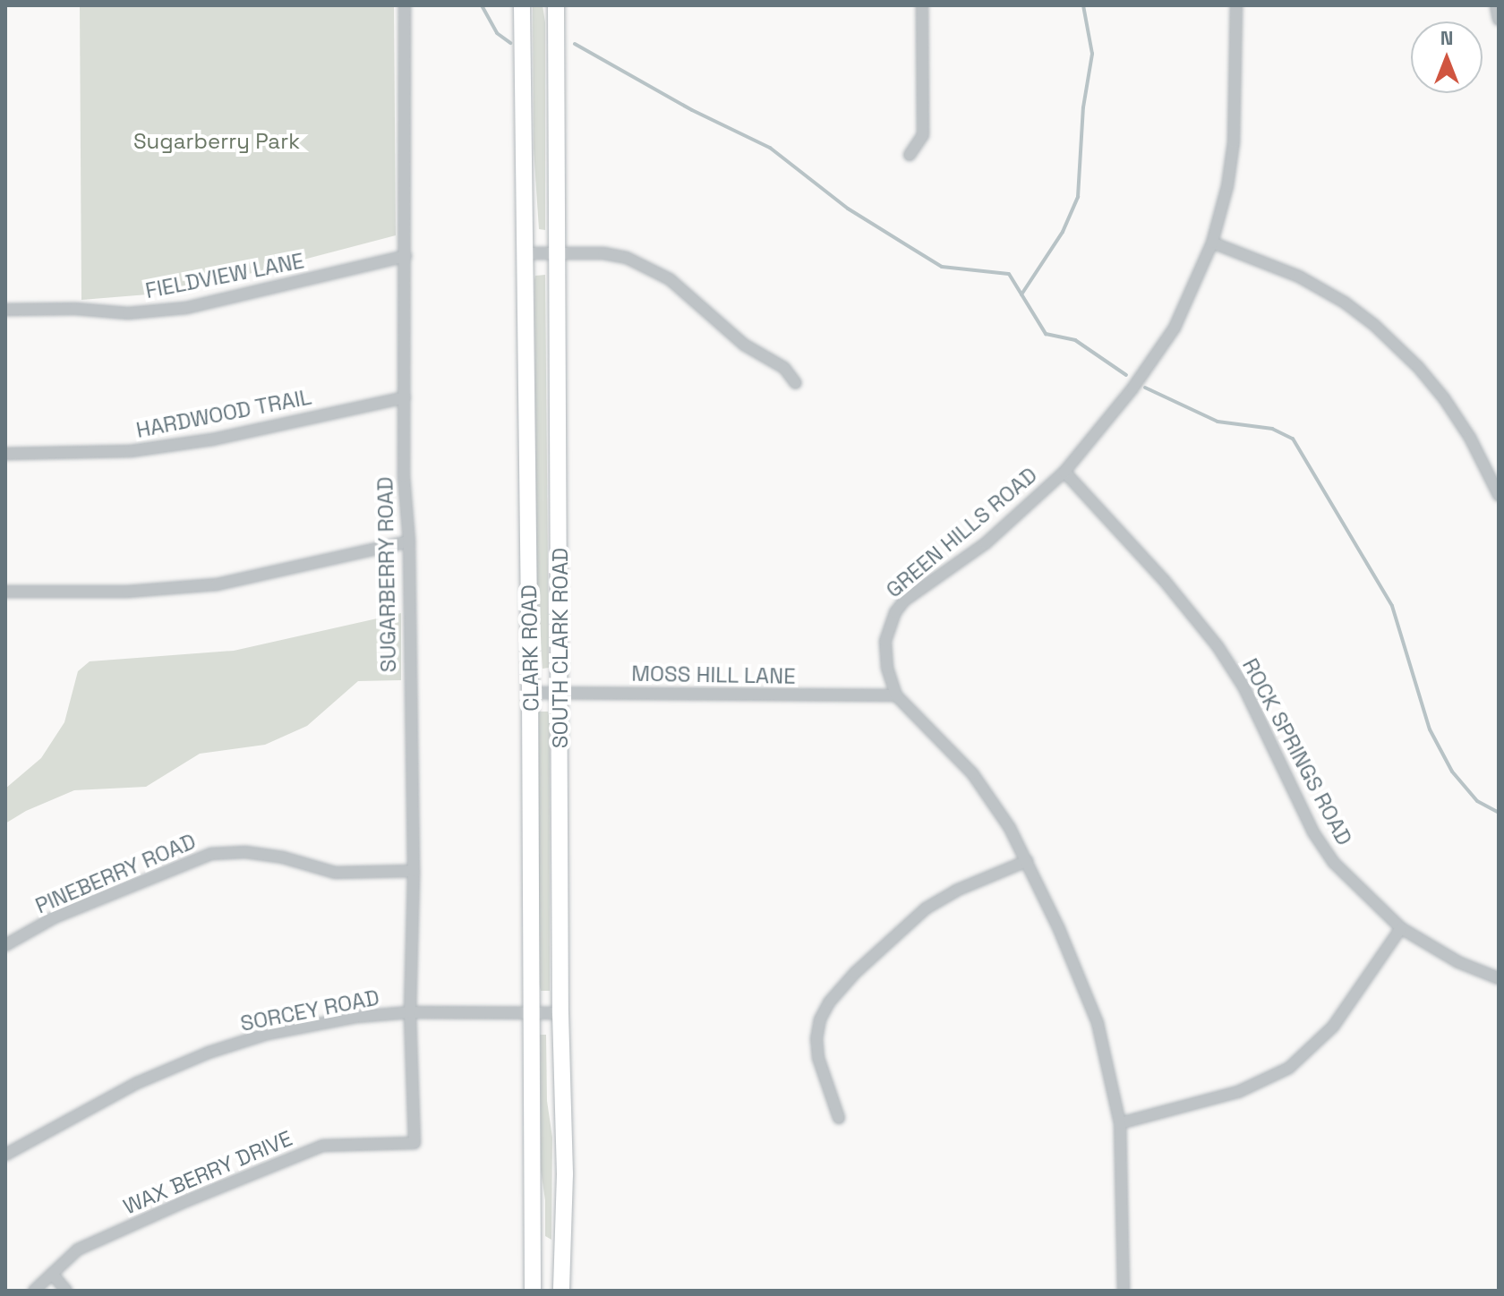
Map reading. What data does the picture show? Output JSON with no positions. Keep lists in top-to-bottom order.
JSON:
{
  "streets": {
    "main road": ["CLARK ROAD", "SOUTH CLARK ROAD"],
    "street": [
      "FIELDVIEW LANE",
      "HARDWOOD TRAIL",
      "GREEN HILLS ROAD",
      "SUGARBERRY ROAD",
      "MOSS HILL LANE",
      "ROCK SPRINGS ROAD",
      "PINEBERRY ROAD",
      "SORCEY ROAD",
      "WAX BERRY DRIVE"
    ]
  },
  "crossings": [
    ["FIELDVIEW LANE", "SUGARBERRY ROAD"],
    ["HARDWOOD TRAIL", "SUGARBERRY ROAD"],
    ["GREEN HILLS ROAD", "MOSS HILL LANE"],
    ["GREEN HILLS ROAD", "ROCK SPRINGS ROAD"],
    ["SUGARBERRY ROAD", "PINEBERRY ROAD"],
    ["SUGARBERRY ROAD", "SORCEY ROAD"],
    ["SUGARBERRY ROAD", "WAX BERRY DRIVE"],
    ["CLARK ROAD", "MOSS HILL LANE"],
    ["CLARK ROAD", "SORCEY ROAD"],
    ["SOUTH CLARK ROAD", "MOSS HILL LANE"],
    ["SOUTH CLARK ROAD", "SORCEY ROAD"]
  ],
  "parks": ["Sugarberry Park"],
  "north": "top"
}
